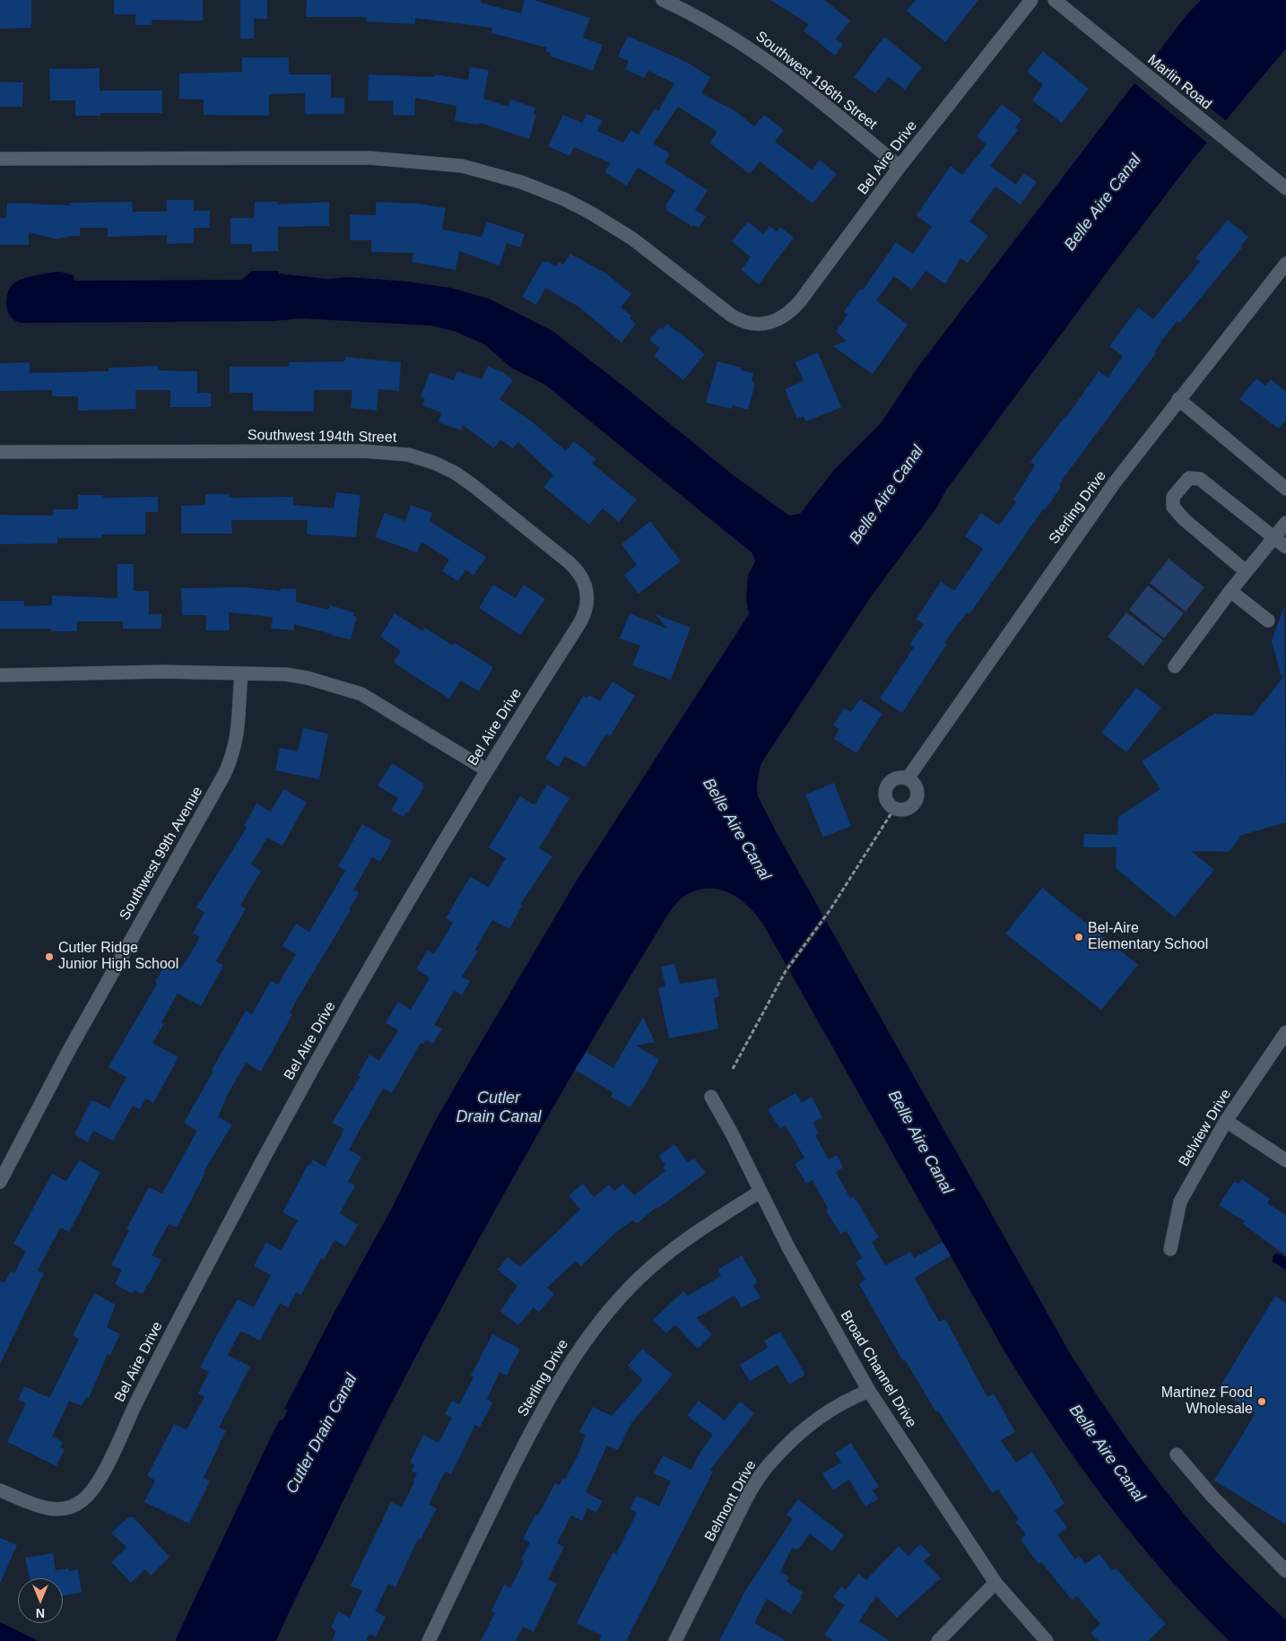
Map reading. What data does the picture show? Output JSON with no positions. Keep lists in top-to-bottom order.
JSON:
{
  "streets": {
    "street": [
      "Southwest 196th Street",
      "Marlin Road",
      "Bel Aire Drive",
      "Southwest 194th Street",
      "Sterling Drive",
      "Southwest 99th Avenue",
      "Belview Drive",
      "Broad Channel Drive",
      "Belmont Drive"
    ]
  },
  "crossings": [
    ["Southwest 196th Street", "Bel Aire Drive"],
    ["Bel Aire Drive", "Southwest 194th Street"],
    ["Sterling Drive", "Broad Channel Drive"],
    ["Broad Channel Drive", "Belmont Drive"]
  ],
  "water": ["Belle Aire Canal", "Cutler Drain Canal"],
  "places": ["Bel-Aire Elementary School", "Cutler Ridge Junior High School", "Martinez Food Wholesale"],
  "north": "bottom"
}
